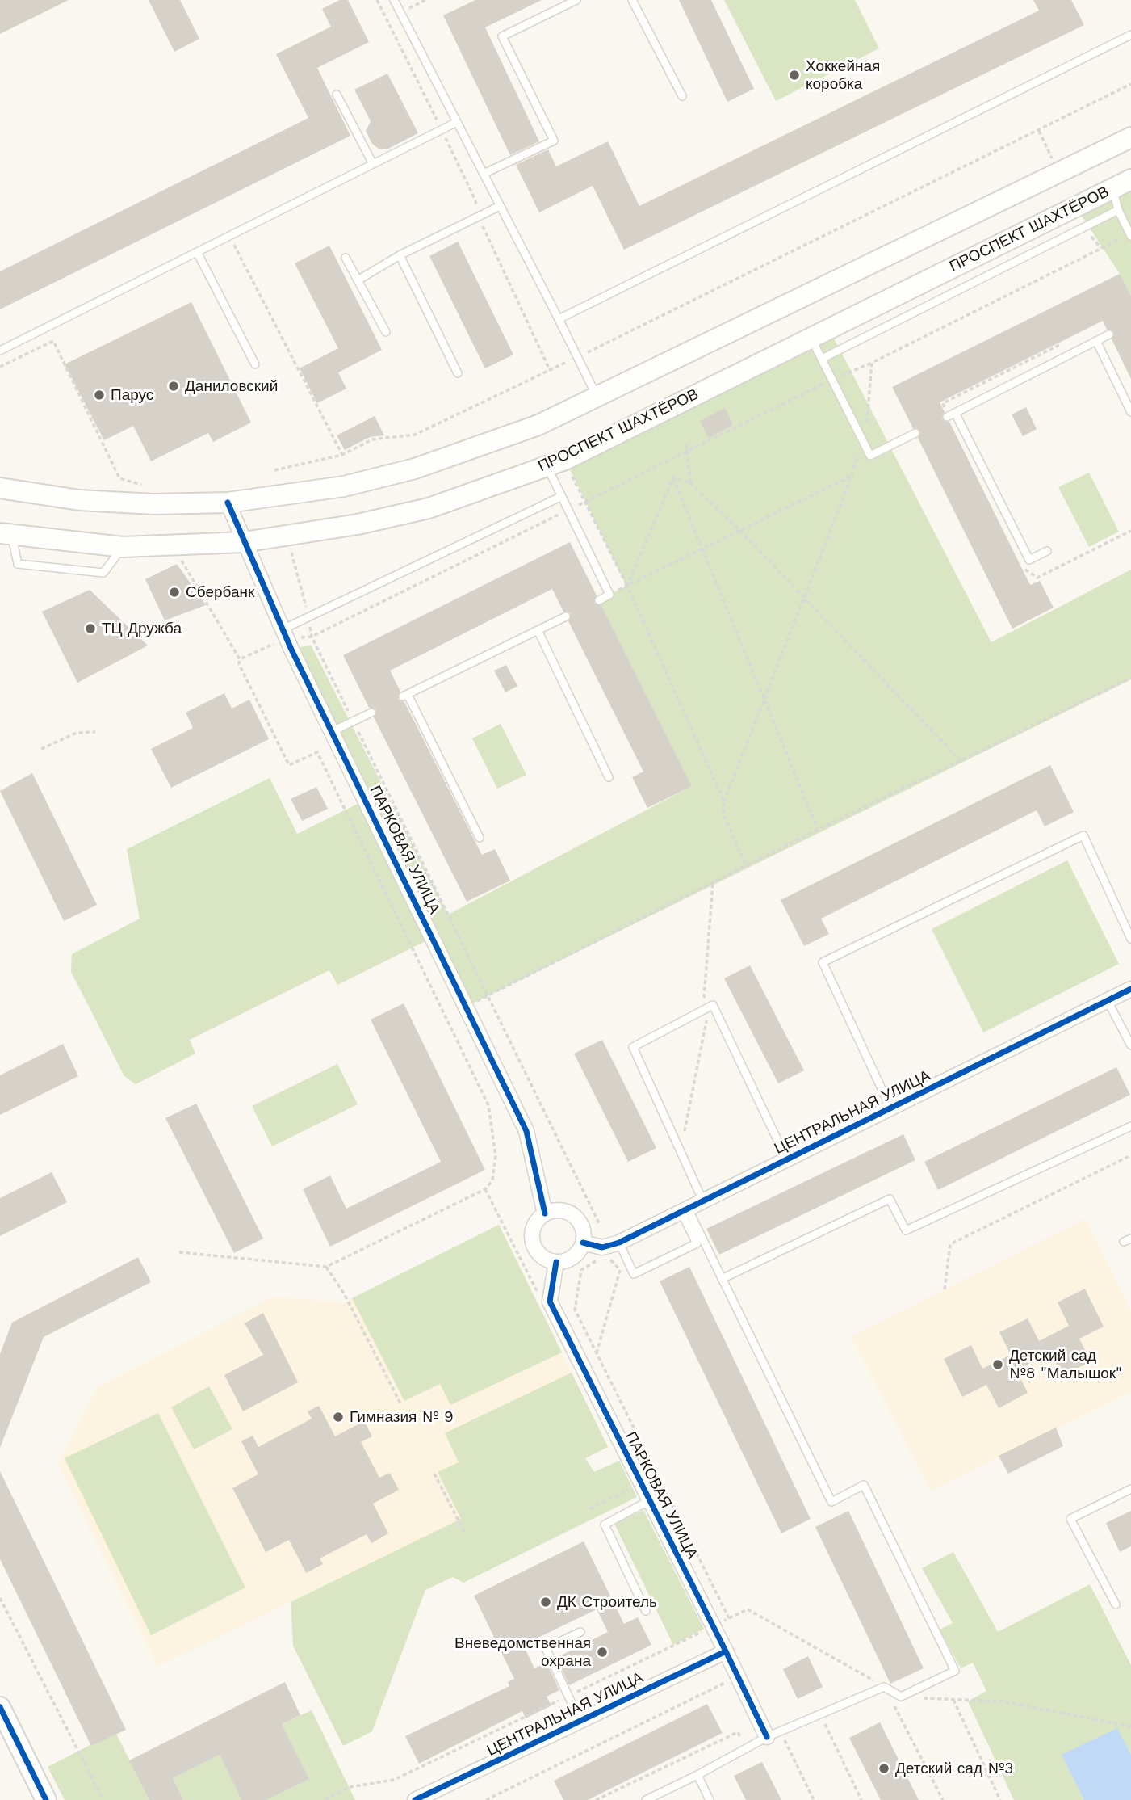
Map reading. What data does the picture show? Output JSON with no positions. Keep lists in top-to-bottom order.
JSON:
{
  "streets": {
    "main road": ["ПРОСПЕКТ ШАХТЁРОВ"],
    "street": ["ПАРКОВАЯ УЛИЦА", "ЦЕНТРАЛЬНАЯ УЛИЦА"]
  },
  "crossings": [
    ["ПРОСПЕКТ ШАХТЁРОВ", "ПАРКОВАЯ УЛИЦА"],
    ["ПАРКОВАЯ УЛИЦА", "ЦЕНТРАЛЬНАЯ УЛИЦА"]
  ],
  "places": [
    "Хоккейная коробка",
    "Даниловский",
    "Парус",
    "Сбербанк",
    "ТЦ Дружба",
    "Детский сад №8 \"Малышок\"",
    "Гимназия № 9",
    "ДК Строитель",
    "Вневедомственная охрана",
    "Детский сад №3"
  ]
}
